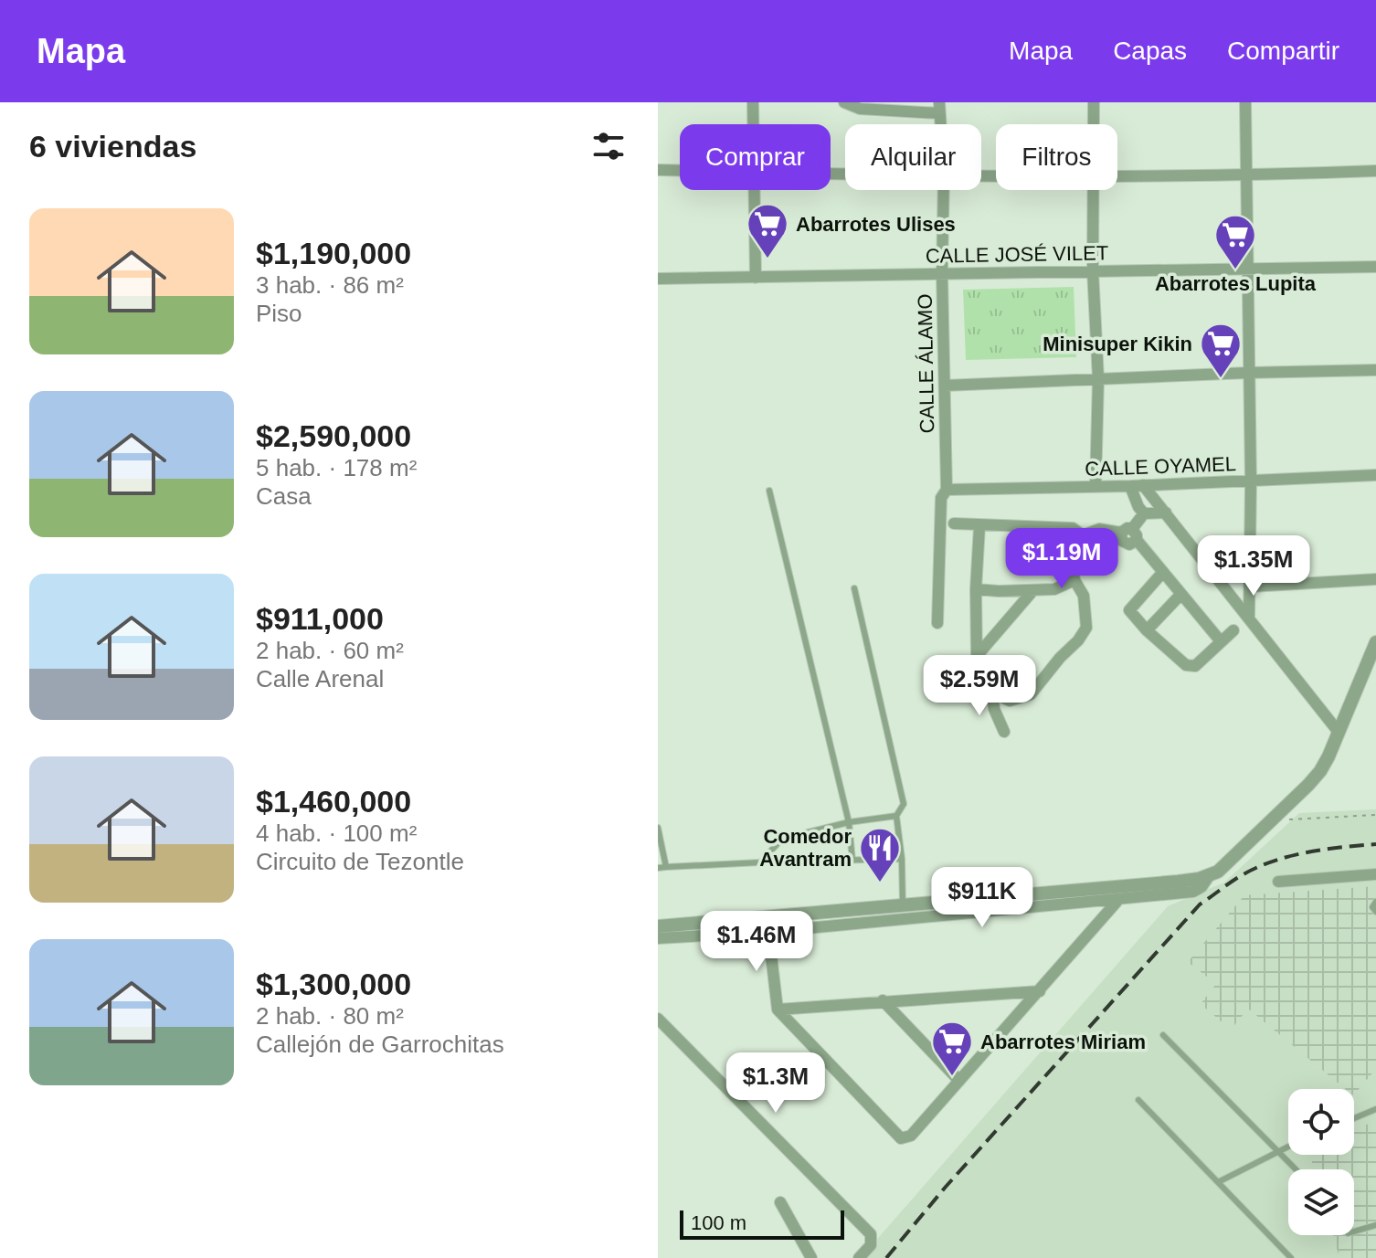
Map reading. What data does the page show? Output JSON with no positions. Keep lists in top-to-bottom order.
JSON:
{
  "streets": {
    "street": ["CALLE JOSÉ VILET", "CALLE ÁLAMO", "CALLE OYAMEL"]
  },
  "crossings": [
    ["CALLE JOSÉ VILET", "CALLE ÁLAMO"],
    ["CALLE ÁLAMO", "CALLE OYAMEL"]
  ],
  "places": {
    "supermarket": [
      "Abarrotes Ulises",
      "Abarrotes Lupita",
      "Minisuper Kikin",
      "Abarrotes Miriam"
    ],
    "restaurant": ["Comedor Avantram"]
  },
  "scale_bar": "100 m",
  "page": {
    "header": "Mapa",
    "nav": ["Mapa", "Capas", "Compartir"],
    "heading": "6 viviendas",
    "chip": ["Comprar", "Alquilar", "Filtros"],
    "list": [
      {
        "name": "$1,190,000",
        "note": "3 hab. · 86 m² · Piso"
      },
      {
        "name": "$2,590,000",
        "note": "5 hab. · 178 m² · Casa"
      },
      {
        "name": "$911,000",
        "note": "2 hab. · 60 m² · Calle Arenal"
      },
      {
        "name": "$1,460,000",
        "note": "4 hab. · 100 m² · Circuito de Tezontle"
      },
      {
        "name": "$1,300,000",
        "note": "2 hab. · 80 m² · Callejón de Garrochitas"
      }
    ],
    "price": [
      "$1.19M",
      "$1.35M",
      "$2.59M",
      "$911K",
      "$1.46M",
      "$1.3M"
    ],
    "scale": "100 m"
  }
}
